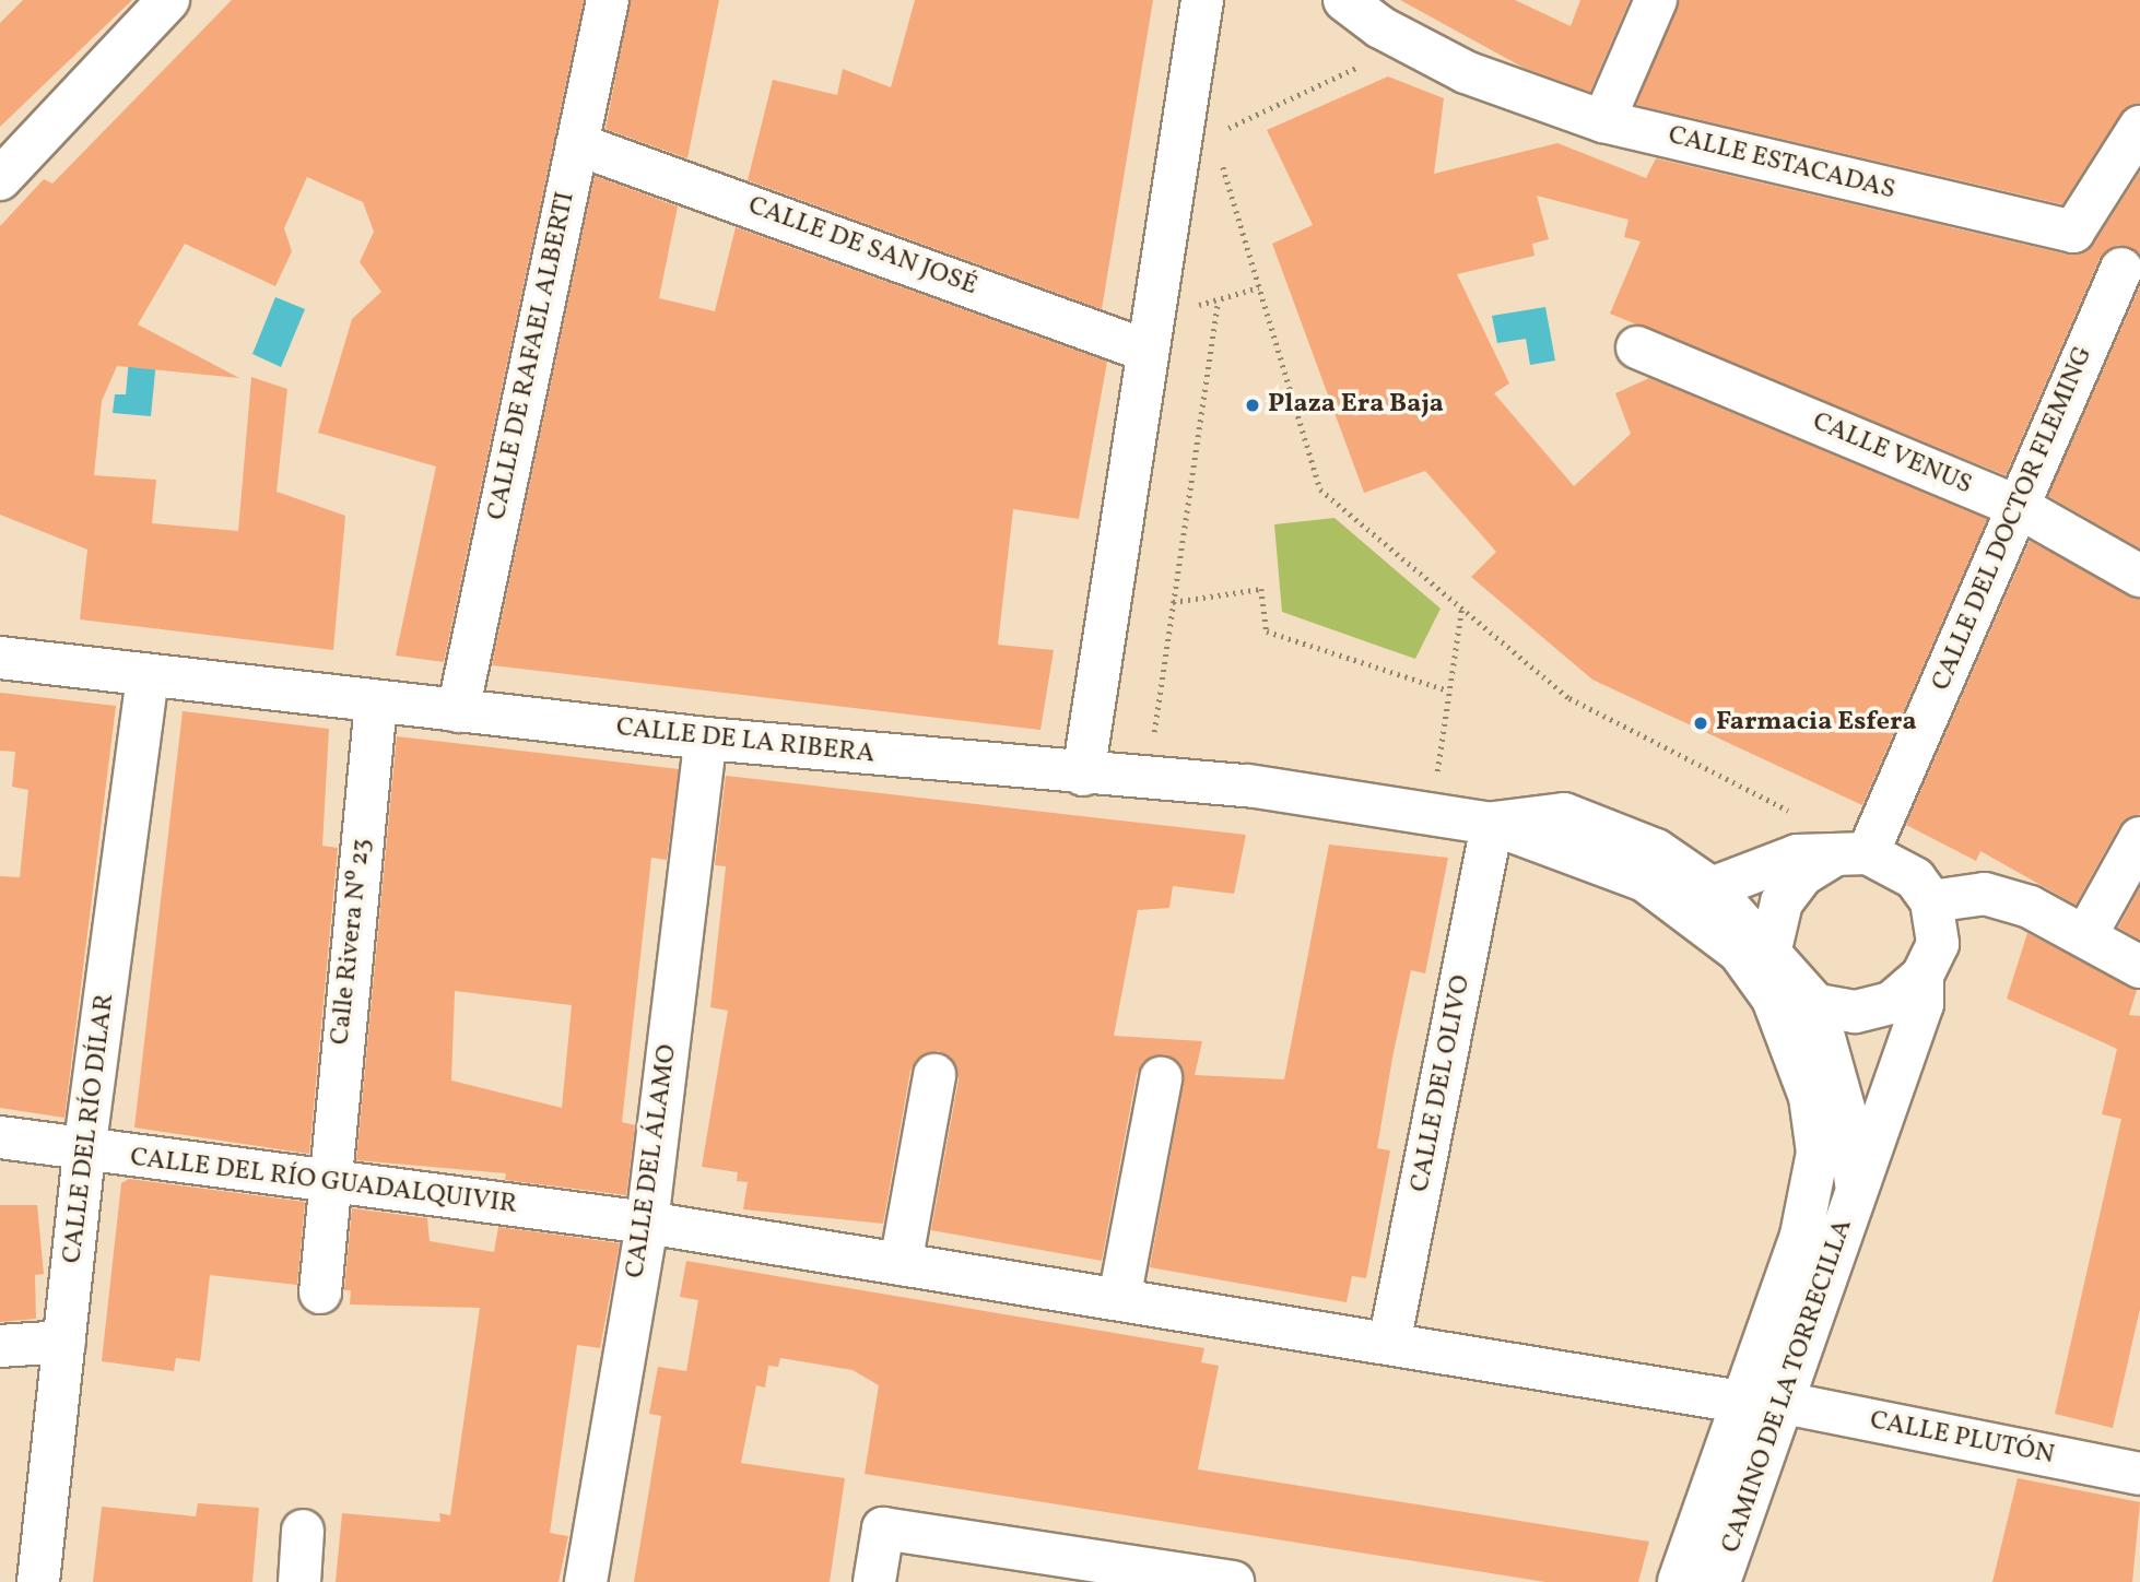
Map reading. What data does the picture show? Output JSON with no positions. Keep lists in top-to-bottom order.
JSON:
{
  "streets": {
    "street": [
      "CALLE ESTACADAS",
      "CALLE DE SAN JOSÉ",
      "CALLE DE RAFAEL ALBERTI",
      "CALLE VENUS",
      "CALLE DEL DOCTOR FLEMING",
      "CALLE DE LA RIBERA",
      "Calle Rivera Nº 23",
      "CALLE DEL OLIVO",
      "CALLE DEL RÍO DÍLAR",
      "CALLE DEL ÁLAMO",
      "CALLE DEL RÍO GUADALQUIVIR",
      "CAMINO DE LA TORRECILLA",
      "CALLE PLUTÓN"
    ]
  },
  "crossings": [
    ["CALLE DE SAN JOSÉ", "CALLE DE RAFAEL ALBERTI"],
    ["CALLE DE RAFAEL ALBERTI", "CALLE DE LA RIBERA"],
    ["CALLE VENUS", "CALLE DEL DOCTOR FLEMING"],
    ["CALLE DEL DOCTOR FLEMING", "CALLE DE LA RIBERA"],
    ["CALLE DEL DOCTOR FLEMING", "CAMINO DE LA TORRECILLA"],
    ["CALLE DE LA RIBERA", "Calle Rivera Nº 23"],
    ["CALLE DE LA RIBERA", "CALLE DEL OLIVO"],
    ["CALLE DE LA RIBERA", "CALLE DEL RÍO DÍLAR"],
    ["CALLE DE LA RIBERA", "CALLE DEL ÁLAMO"],
    ["CALLE DE LA RIBERA", "CAMINO DE LA TORRECILLA"],
    ["CALLE DE LA RIBERA", "CALLE PLUTÓN"],
    ["Calle Rivera Nº 23", "CALLE DEL RÍO GUADALQUIVIR"],
    ["CALLE DEL RÍO DÍLAR", "CALLE DEL RÍO GUADALQUIVIR"],
    ["CALLE DEL ÁLAMO", "CALLE DEL RÍO GUADALQUIVIR"],
    ["CAMINO DE LA TORRECILLA", "CALLE PLUTÓN"]
  ],
  "places": ["Plaza Era Baja", "Farmacia Esfera"]
}
